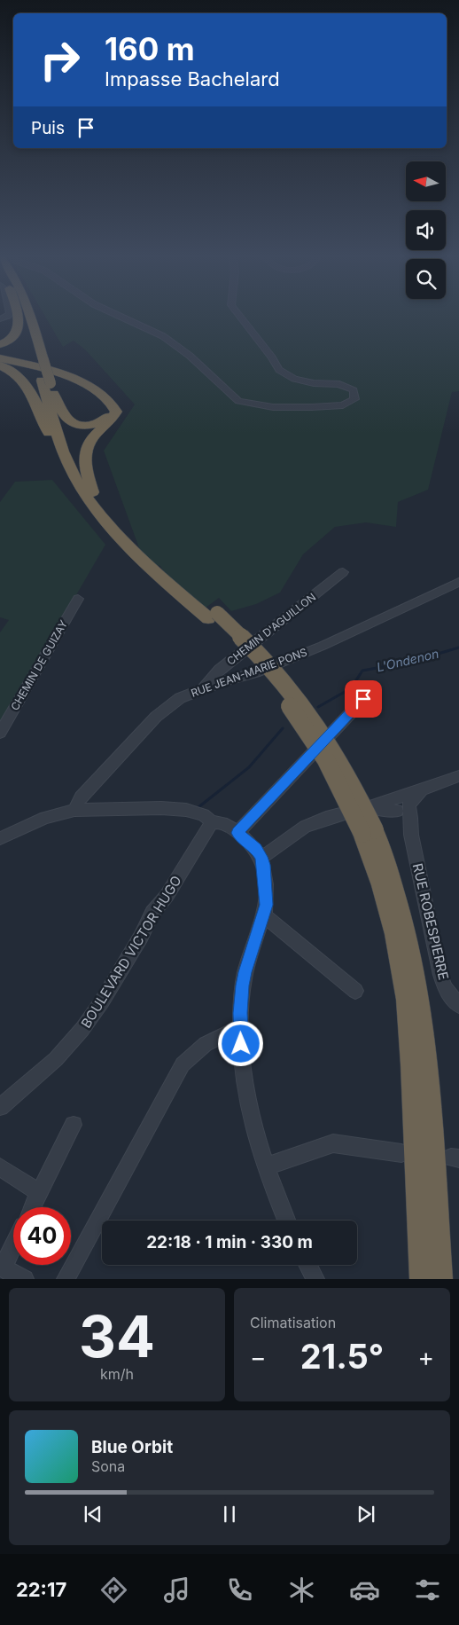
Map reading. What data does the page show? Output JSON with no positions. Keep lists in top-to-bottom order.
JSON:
{
  "streets": {
    "street": [
      "CHEMIN D'AGUILLON",
      "CHEMIN DE GUIZAY",
      "RUE JEAN-MARIE PONS",
      "RUE ROBESPIERRE",
      "BOULEVARD VICTOR HUGO"
    ]
  },
  "crossings": [
    ["CHEMIN D'AGUILLON", "RUE JEAN-MARIE PONS"]
  ],
  "water": ["L'Ondenon"],
  "north": "left",
  "page": {
    "turn": ["160 m", "Impasse Bachelard"],
    "then": "Puis",
    "limit": "40",
    "trip": "22:18 · 1 min · 330 m",
    "tile": [
      ["34", "km/h"],
      "Climatisation"
    ],
    "heat": ["−", "21.5°", "+"],
    "song": ["Blue Orbit", "Sona"],
    "tabs": "22:17"
  }
}
